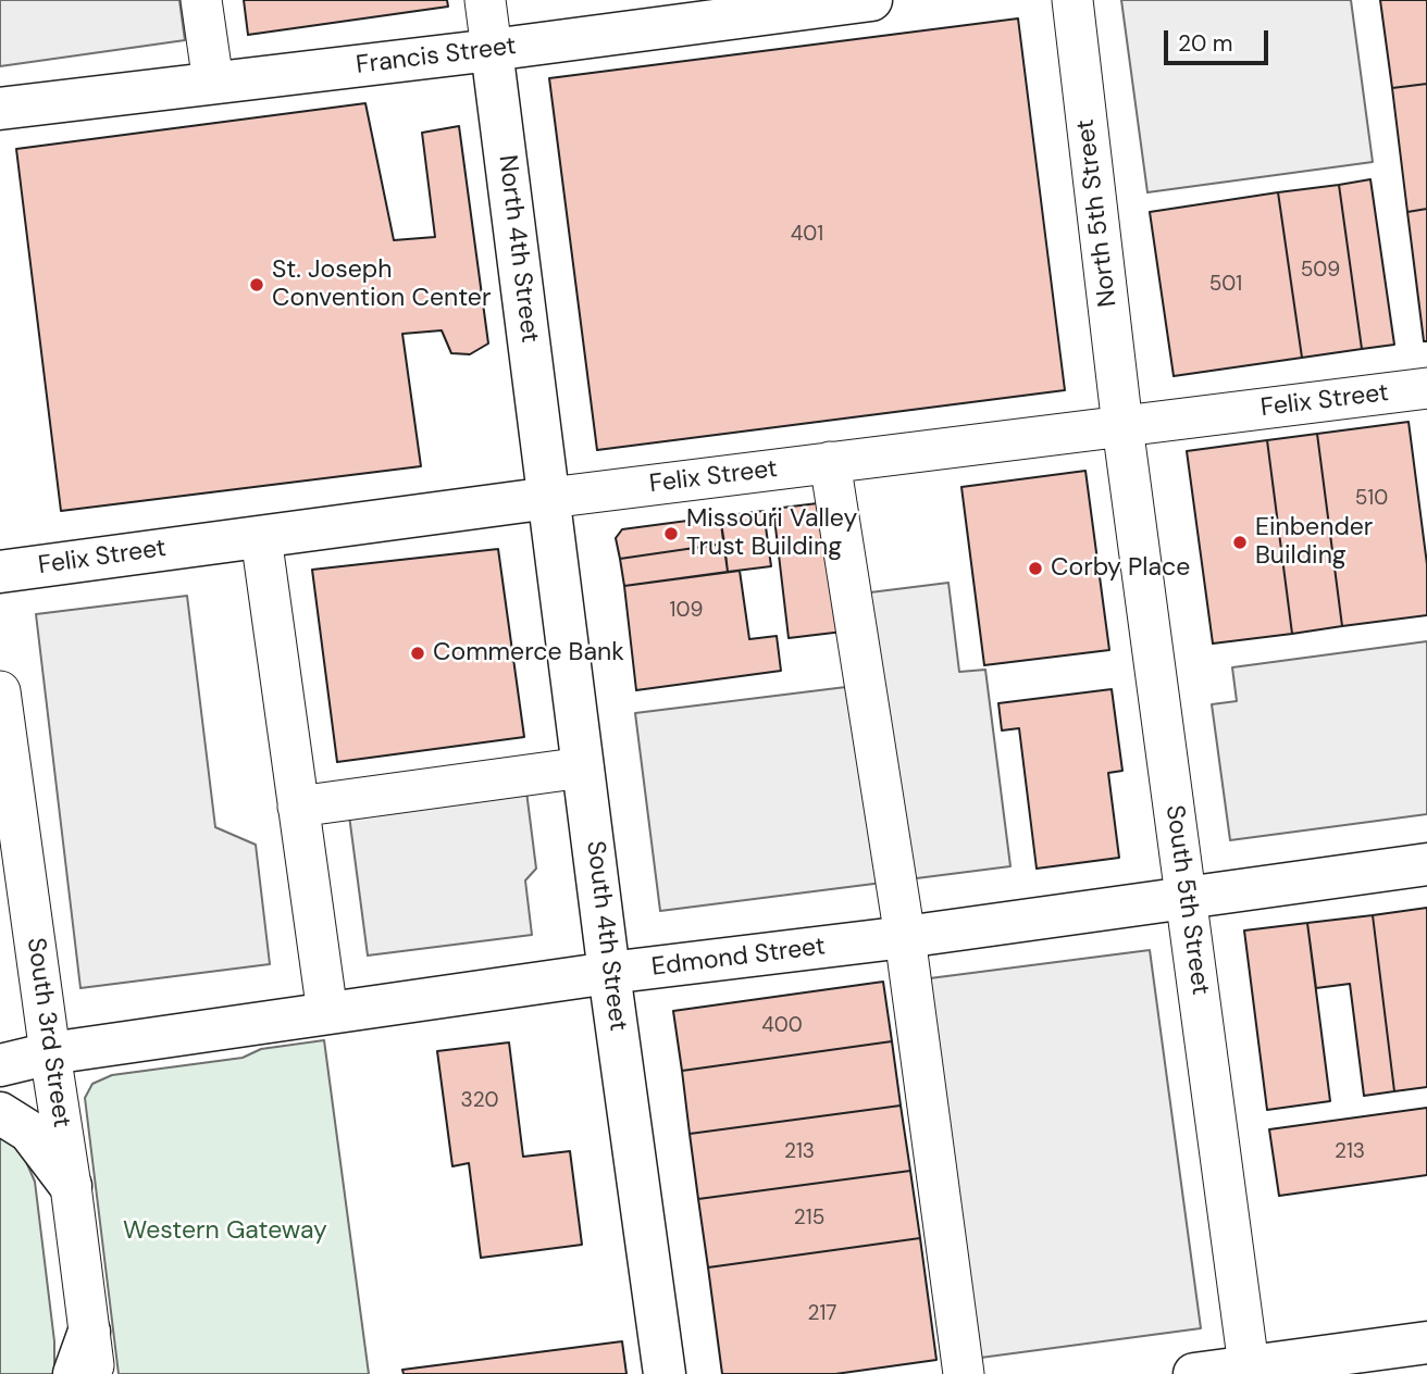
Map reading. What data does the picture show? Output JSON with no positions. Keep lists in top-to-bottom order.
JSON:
{
  "streets": {
    "main road": [
      "Francis Street",
      "North 4th Street",
      "Felix Street",
      "South 4th Street",
      "Edmond Street"
    ],
    "street": ["North 5th Street", "South 5th Street", "South 3rd Street"]
  },
  "crossings": [
    ["Francis Street", "North 4th Street"],
    ["North 5th Street", "Felix Street"],
    ["North 5th Street", "South 5th Street"],
    ["North 4th Street", "Felix Street"],
    ["North 4th Street", "South 4th Street"],
    ["Felix Street", "South 5th Street"],
    ["Felix Street", "South 4th Street"],
    ["South 5th Street", "Edmond Street"],
    ["South 4th Street", "Edmond Street"],
    ["Edmond Street", "South 3rd Street"]
  ],
  "parks": ["Western Gateway"],
  "places": [
    "St. Joseph Convention Center",
    "Missouri Valley Trust Building",
    "Einbender Building",
    "Corby Place",
    "Commerce Bank"
  ],
  "house_numbers": [
    "401",
    "509",
    "501",
    "510",
    "109",
    "400",
    "320",
    "213",
    "213",
    "215",
    "217"
  ],
  "scale_bar": "20 m"
}
